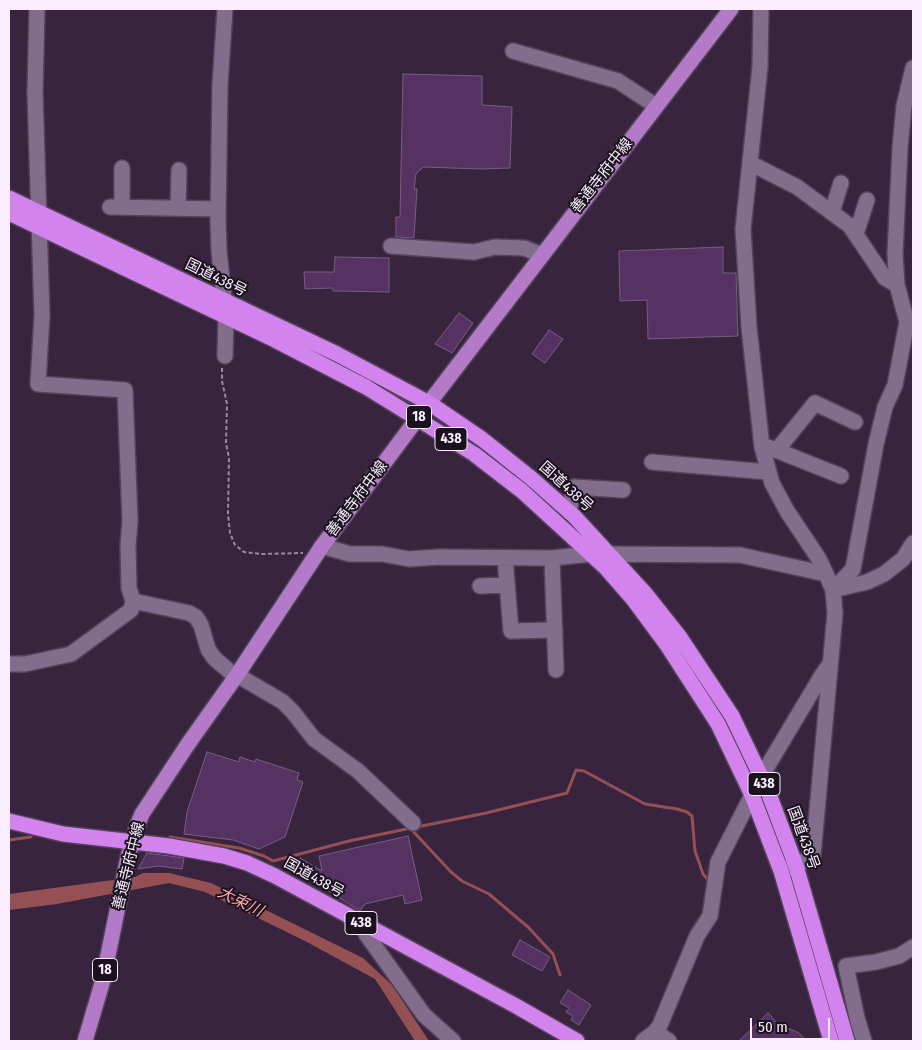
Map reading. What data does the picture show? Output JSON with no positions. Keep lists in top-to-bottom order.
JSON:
{
  "streets": {
    "highway": ["国道438号", "438"],
    "main road": ["善通寺府中線", "18"]
  },
  "crossings": [
    ["善通寺府中線", "国道438号"]
  ],
  "water": ["大束川"],
  "scale_bar": "50 m"
}
